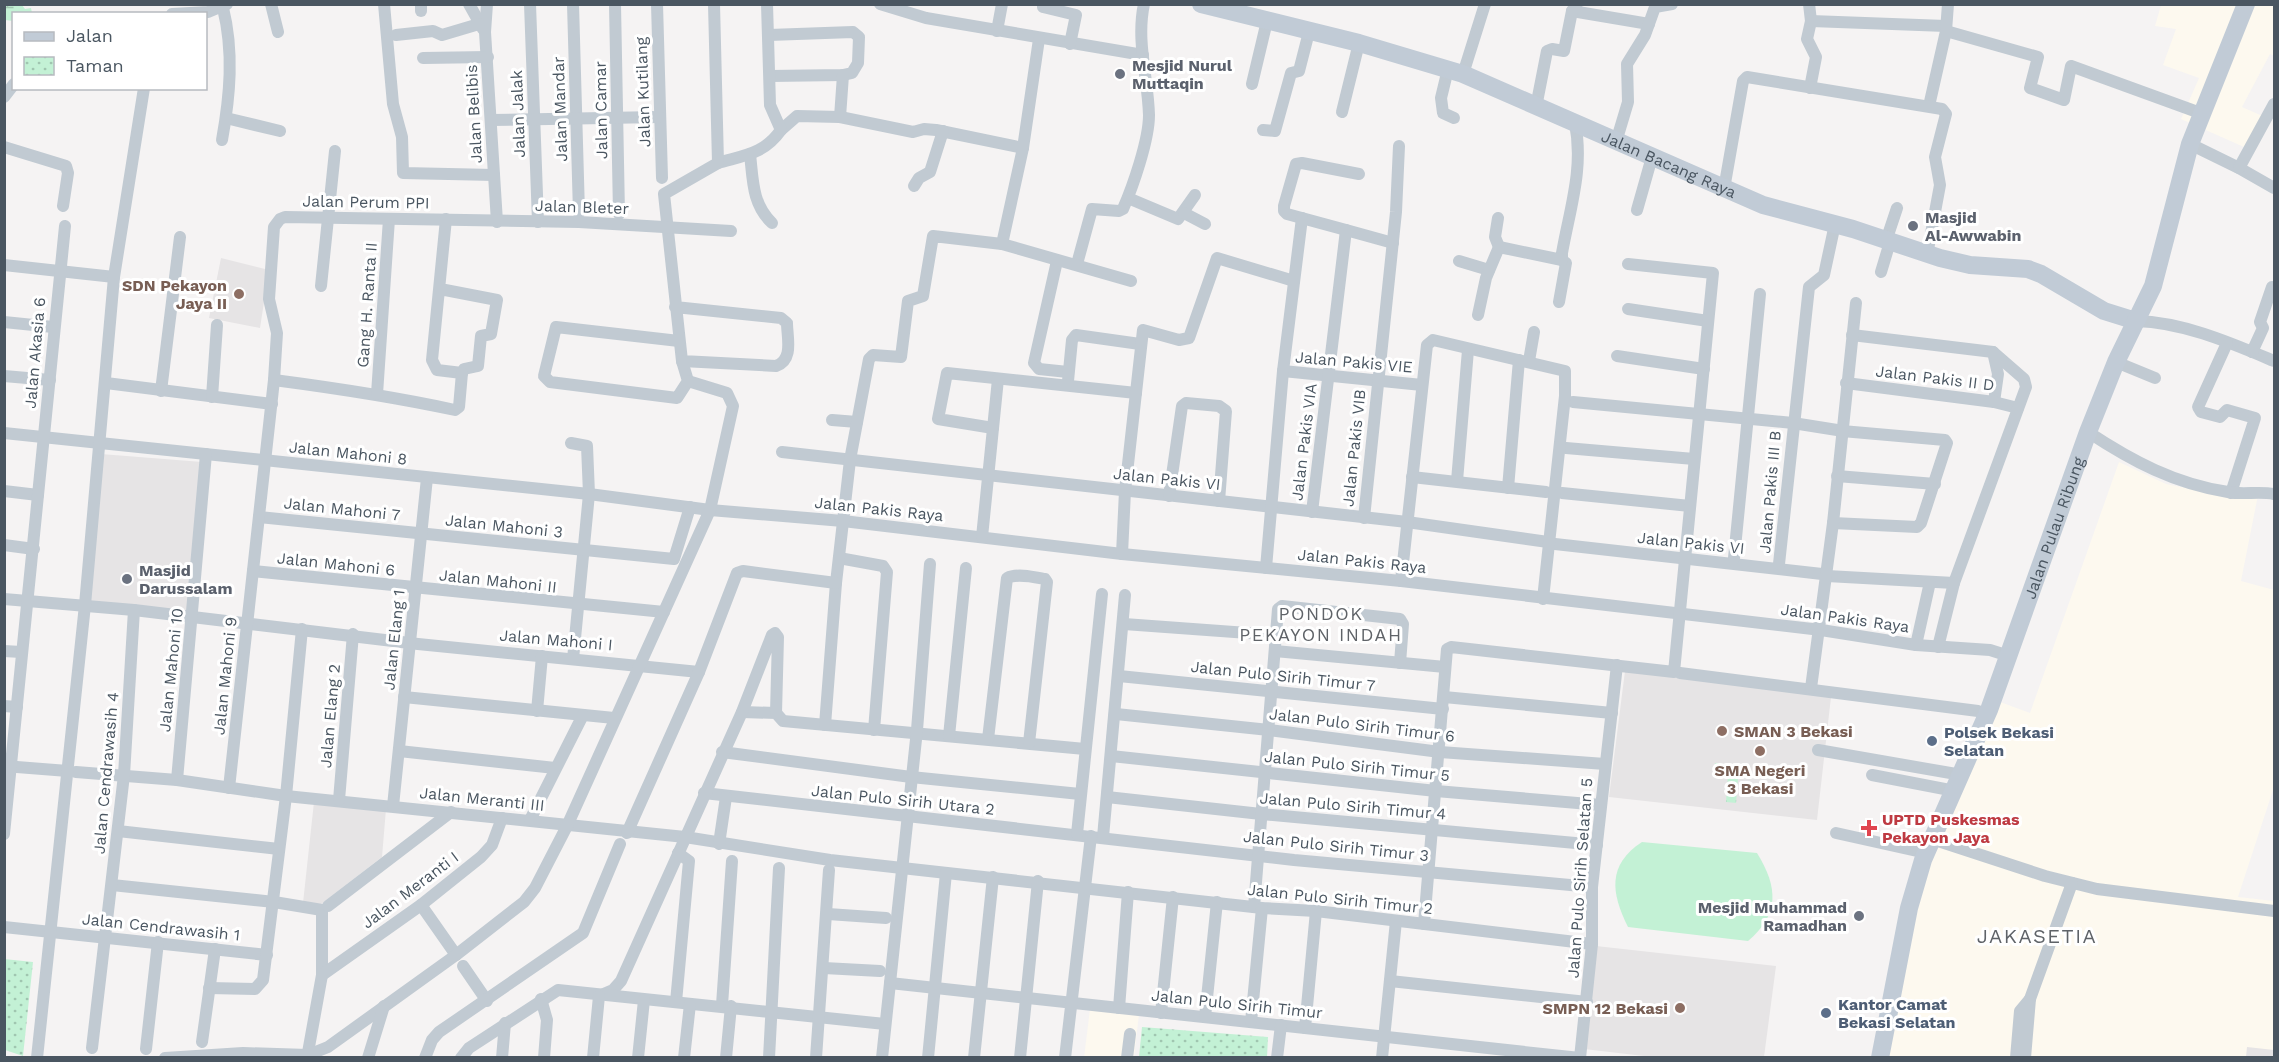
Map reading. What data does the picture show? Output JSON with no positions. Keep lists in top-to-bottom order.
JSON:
{
  "streets": {
    "main road": ["Jalan Bacang Raya", "Jalan Pulau Ribung"],
    "street": [
      "Jalan Kutilang",
      "Jalan Mandar",
      "Jalan Camar",
      "Jalan Belibis",
      "Jalan Jalak",
      "Jalan Perum PPI",
      "Jalan Bleter",
      "Gang H. Ranta II",
      "Jalan Akasia 6",
      "Jalan Pakis VIE",
      "Jalan Pakis II D",
      "Jalan Pakis VIA",
      "Jalan Pakis VIB",
      "Jalan Mahoni 8",
      "Jalan Pakis VI",
      "Jalan Pakis III B",
      "Jalan Mahoni 7",
      "Jalan Pakis Raya",
      "Jalan Mahoni 3",
      "Jalan Mahoni 6",
      "Jalan Mahoni II",
      "Jalan Elang 1",
      "Jalan Mahoni I",
      "Jalan Mahoni 10",
      "Jalan Mahoni 9",
      "Jalan Pulo Sirih Timur 7",
      "Jalan Elang 2",
      "Jalan Pulo Sirih Timur 6",
      "Jalan Pulo Sirih Timur 5",
      "Jalan Cendrawasih 4",
      "Jalan Meranti III",
      "Jalan Pulo Sirih Utara 2",
      "Jalan Pulo Sirih Timur 4",
      "Jalan Pulo Sirih Timur 3",
      "Jalan Pulo Sirih Selatan 5",
      "Jalan Meranti I",
      "Jalan Pulo Sirih Timur 2",
      "Jalan Cendrawasih 1",
      "Jalan Pulo Sirih Timur"
    ]
  },
  "crossings": [
    ["Jalan Kutilang", "Jalan Bleter"],
    ["Jalan Belibis", "Jalan Perum PPI"],
    ["Jalan Belibis", "Jalan Bleter"],
    ["Jalan Jalak", "Jalan Bleter"],
    ["Jalan Bacang Raya", "Jalan Pakis III B"],
    ["Jalan Bacang Raya", "Jalan Pulau Ribung"],
    ["Jalan Perum PPI", "Jalan Bleter"],
    ["Jalan Perum PPI", "Gang H. Ranta II"],
    ["Jalan Perum PPI", "Jalan Mahoni 9"],
    ["Jalan Akasia 6", "Jalan Mahoni 8"],
    ["Jalan Akasia 6", "Jalan Mahoni I"],
    ["Jalan Akasia 6", "Jalan Meranti III"],
    ["Jalan Pakis VIE", "Jalan Pakis VIA"],
    ["Jalan Pakis VIE", "Jalan Pakis VIB"],
    ["Jalan Pakis VIA", "Jalan Pakis VI"],
    ["Jalan Pakis VIB", "Jalan Pakis VI"],
    ["Jalan Mahoni 8", "Jalan Pakis Raya"],
    ["Jalan Mahoni 8", "Jalan Elang 1"],
    ["Jalan Mahoni 8", "Jalan Mahoni 10"],
    ["Jalan Mahoni 8", "Jalan Mahoni 9"],
    ["Jalan Mahoni 7", "Jalan Mahoni 3"],
    ["Jalan Mahoni 7", "Jalan Elang 1"],
    ["Jalan Mahoni 7", "Jalan Mahoni 9"],
    ["Jalan Pakis Raya", "Jalan Mahoni 3"],
    ["Jalan Pakis Raya", "Jalan Pulau Ribung"],
    ["Jalan Mahoni 3", "Jalan Elang 1"],
    ["Jalan Mahoni 6", "Jalan Mahoni II"],
    ["Jalan Mahoni 6", "Jalan Elang 1"],
    ["Jalan Mahoni 6", "Jalan Mahoni 9"],
    ["Jalan Mahoni II", "Jalan Elang 1"],
    ["Jalan Elang 1", "Jalan Mahoni I"],
    ["Jalan Elang 1", "Jalan Meranti III"],
    ["Jalan Mahoni I", "Jalan Mahoni 10"],
    ["Jalan Mahoni I", "Jalan Mahoni 9"],
    ["Jalan Mahoni I", "Jalan Elang 2"],
    ["Jalan Mahoni I", "Jalan Cendrawasih 4"],
    ["Jalan Mahoni 10", "Jalan Meranti III"],
    ["Jalan Mahoni 9", "Jalan Meranti III"],
    ["Jalan Pulo Sirih Timur 7", "Jalan Pulo Sirih Selatan 5"],
    ["Jalan Elang 2", "Jalan Meranti III"],
    ["Jalan Pulo Sirih Timur 6", "Jalan Pulo Sirih Selatan 5"],
    ["Jalan Pulo Sirih Timur 5", "Jalan Pulo Sirih Selatan 5"],
    ["Jalan Cendrawasih 4", "Jalan Meranti III"],
    ["Jalan Cendrawasih 4", "Jalan Cendrawasih 1"],
    ["Jalan Meranti III", "Jalan Meranti I"],
    ["Jalan Meranti III", "Jalan Pulo Sirih Timur 2"],
    ["Jalan Pulo Sirih Utara 2", "Jalan Pulo Sirih Timur 3"],
    ["Jalan Pulo Sirih Timur 4", "Jalan Pulo Sirih Selatan 5"],
    ["Jalan Pulo Sirih Timur 3", "Jalan Pulo Sirih Selatan 5"],
    ["Jalan Pulo Sirih Selatan 5", "Jalan Pulo Sirih Timur 2"],
    ["Jalan Pulo Sirih Selatan 5", "Jalan Pulo Sirih Timur"]
  ],
  "districts": ["PONDOK PEKAYON INDAH", "JAKASETIA"],
  "places": {
    "other": [
      "Mesjid Nurul Muttaqin",
      "Masjid Al-Awwabin",
      "SDN Pekayon Jaya II",
      "Masjid Darussalam",
      "SMAN 3 Bekasi",
      "Polsek Bekasi Selatan",
      "SMA Negeri 3 Bekasi",
      "Mesjid Muhammad Ramadhan",
      "SMPN 12 Bekasi",
      "Kantor Camat Bekasi Selatan"
    ],
    "health": ["UPTD Puskesmas Pekayon Jaya"]
  },
  "legend": ["Jalan", "Taman"]
}
